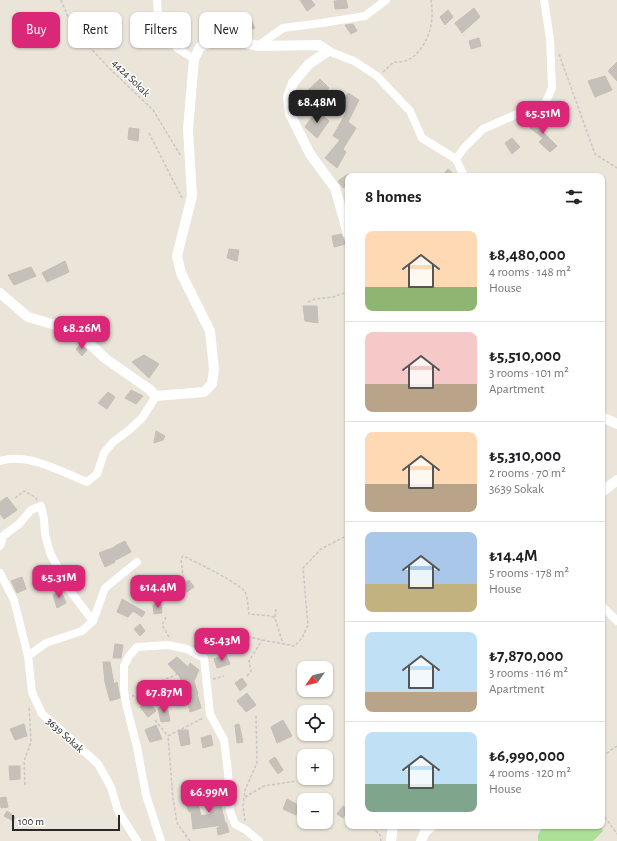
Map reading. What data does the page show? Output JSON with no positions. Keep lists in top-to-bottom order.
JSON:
{
  "streets": {
    "street": ["3639 Sokak"],
    "path": ["4424 Sokak"]
  },
  "scale_bar": "100 m",
  "north": "bottom left",
  "page": {
    "chip": [
      "Buy",
      "Rent",
      "Filters",
      "New"
    ],
    "price": [
      "₺8.48M",
      "₺5.51M",
      "₺8.26M",
      "₺5.31M",
      "₺14.4M",
      "₺5.43M",
      "₺7.87M",
      "₺6.99M"
    ],
    "heading": "8 homes",
    "list": [
      {
        "name": "₺8,480,000",
        "note": "4 rooms · 148 m² · House"
      },
      {
        "name": "₺5,510,000",
        "note": "3 rooms · 101 m² · Apartment"
      },
      {
        "name": "₺5,310,000",
        "note": "2 rooms · 70 m² · 3639 Sokak"
      },
      {
        "name": "₺14.4M",
        "note": "5 rooms · 178 m² · House"
      },
      {
        "name": "₺7,870,000",
        "note": "3 rooms · 116 m² · Apartment"
      },
      {
        "name": "₺6,990,000",
        "note": "4 rooms · 120 m² · House"
      }
    ],
    "map_buttons": ["+", "−"],
    "scale": "100 m"
  }
}
